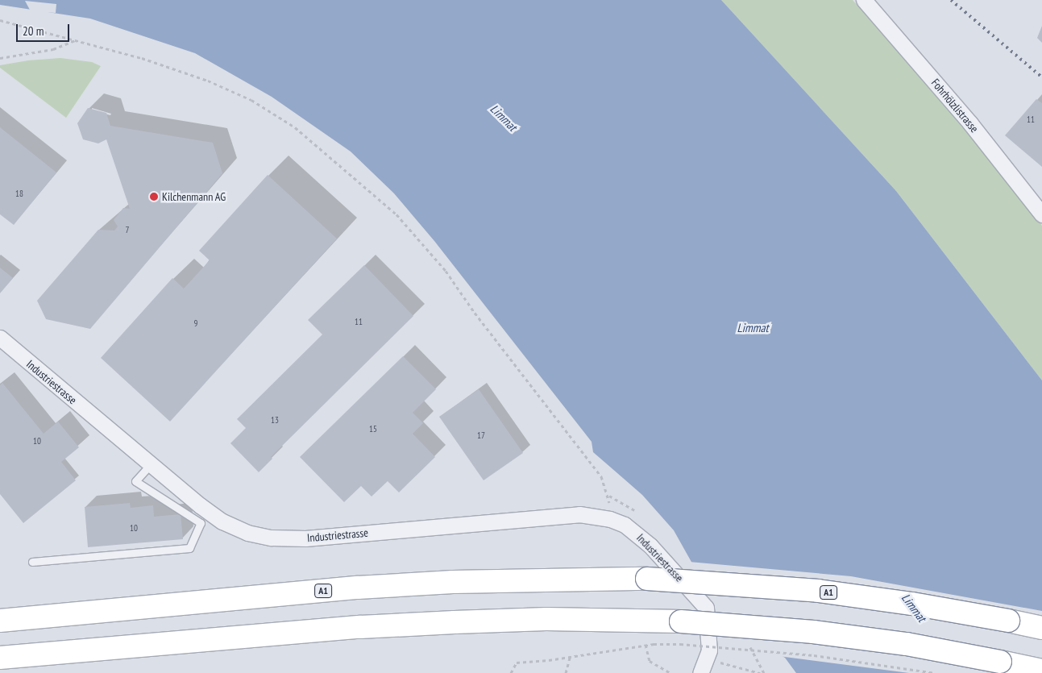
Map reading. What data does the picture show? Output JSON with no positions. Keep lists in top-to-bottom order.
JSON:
{
  "streets": {
    "highway": ["A1"],
    "street": ["Fohrhölzlistrasse", "Industriestrasse"]
  },
  "water": ["Limmat"],
  "places": ["Kilchenmann AG"],
  "house_numbers": [
    "11",
    "18",
    "7",
    "11",
    "9",
    "13",
    "15",
    "17",
    "10",
    "10"
  ],
  "scale_bar": "20 m"
}
